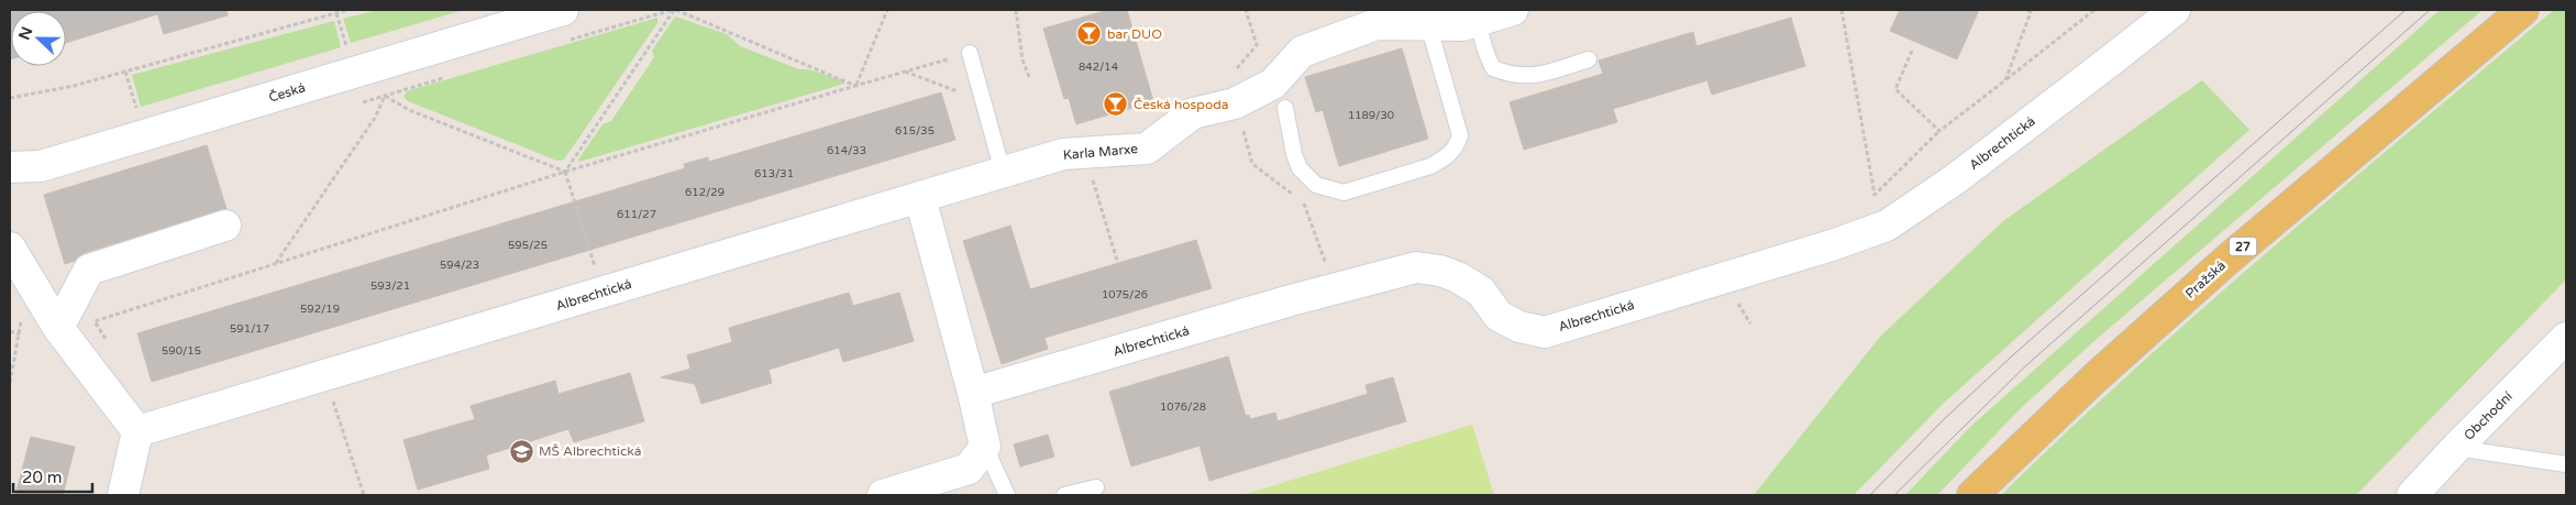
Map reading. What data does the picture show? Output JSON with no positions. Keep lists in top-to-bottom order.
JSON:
{
  "streets": {
    "main road": ["27", "Pražská"],
    "street": [
      "Česká",
      "Albrechtická",
      "Karla Marxe",
      "Obchodní"
    ]
  },
  "crossings": [
    ["Albrechtická", "Karla Marxe"]
  ],
  "places": {
    "bar": ["bar DUO", "Česká hospoda"],
    "school or university": ["MŠ Albrechtická"]
  },
  "house_numbers": [
    "842/14",
    "1189/30",
    "615/35",
    "614/33",
    "613/31",
    "612/29",
    "611/27",
    "595/25",
    "594/23",
    "593/21",
    "1075/26",
    "592/19",
    "591/17",
    "590/15",
    "1076/28"
  ],
  "scale_bar": "20 m",
  "north": "left"
}
